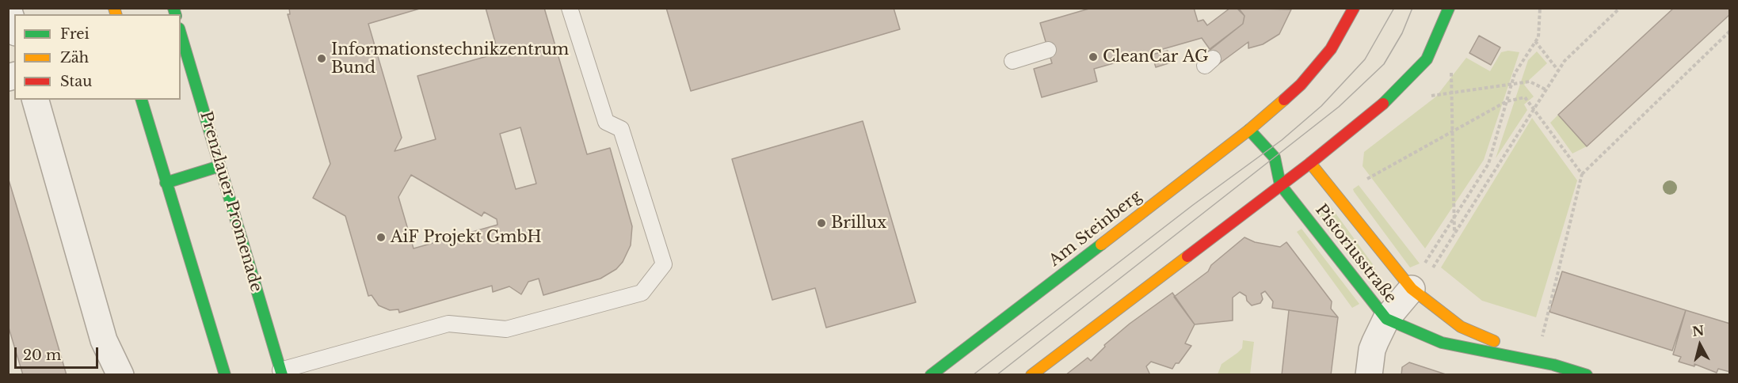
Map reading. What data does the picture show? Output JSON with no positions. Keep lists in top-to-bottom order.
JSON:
{
  "streets": {
    "main road": ["Prenzlauer Promenade", "Am Steinberg", "Pistoriusstraße"]
  },
  "places": [
    "CleanCar AG",
    "Informationstechnikzentrum Bund",
    "Brillux",
    "AiF Projekt GmbH"
  ],
  "legend": ["Frei", "Zäh", "Stau"],
  "scale_bar": "20 m",
  "north": "top"
}
